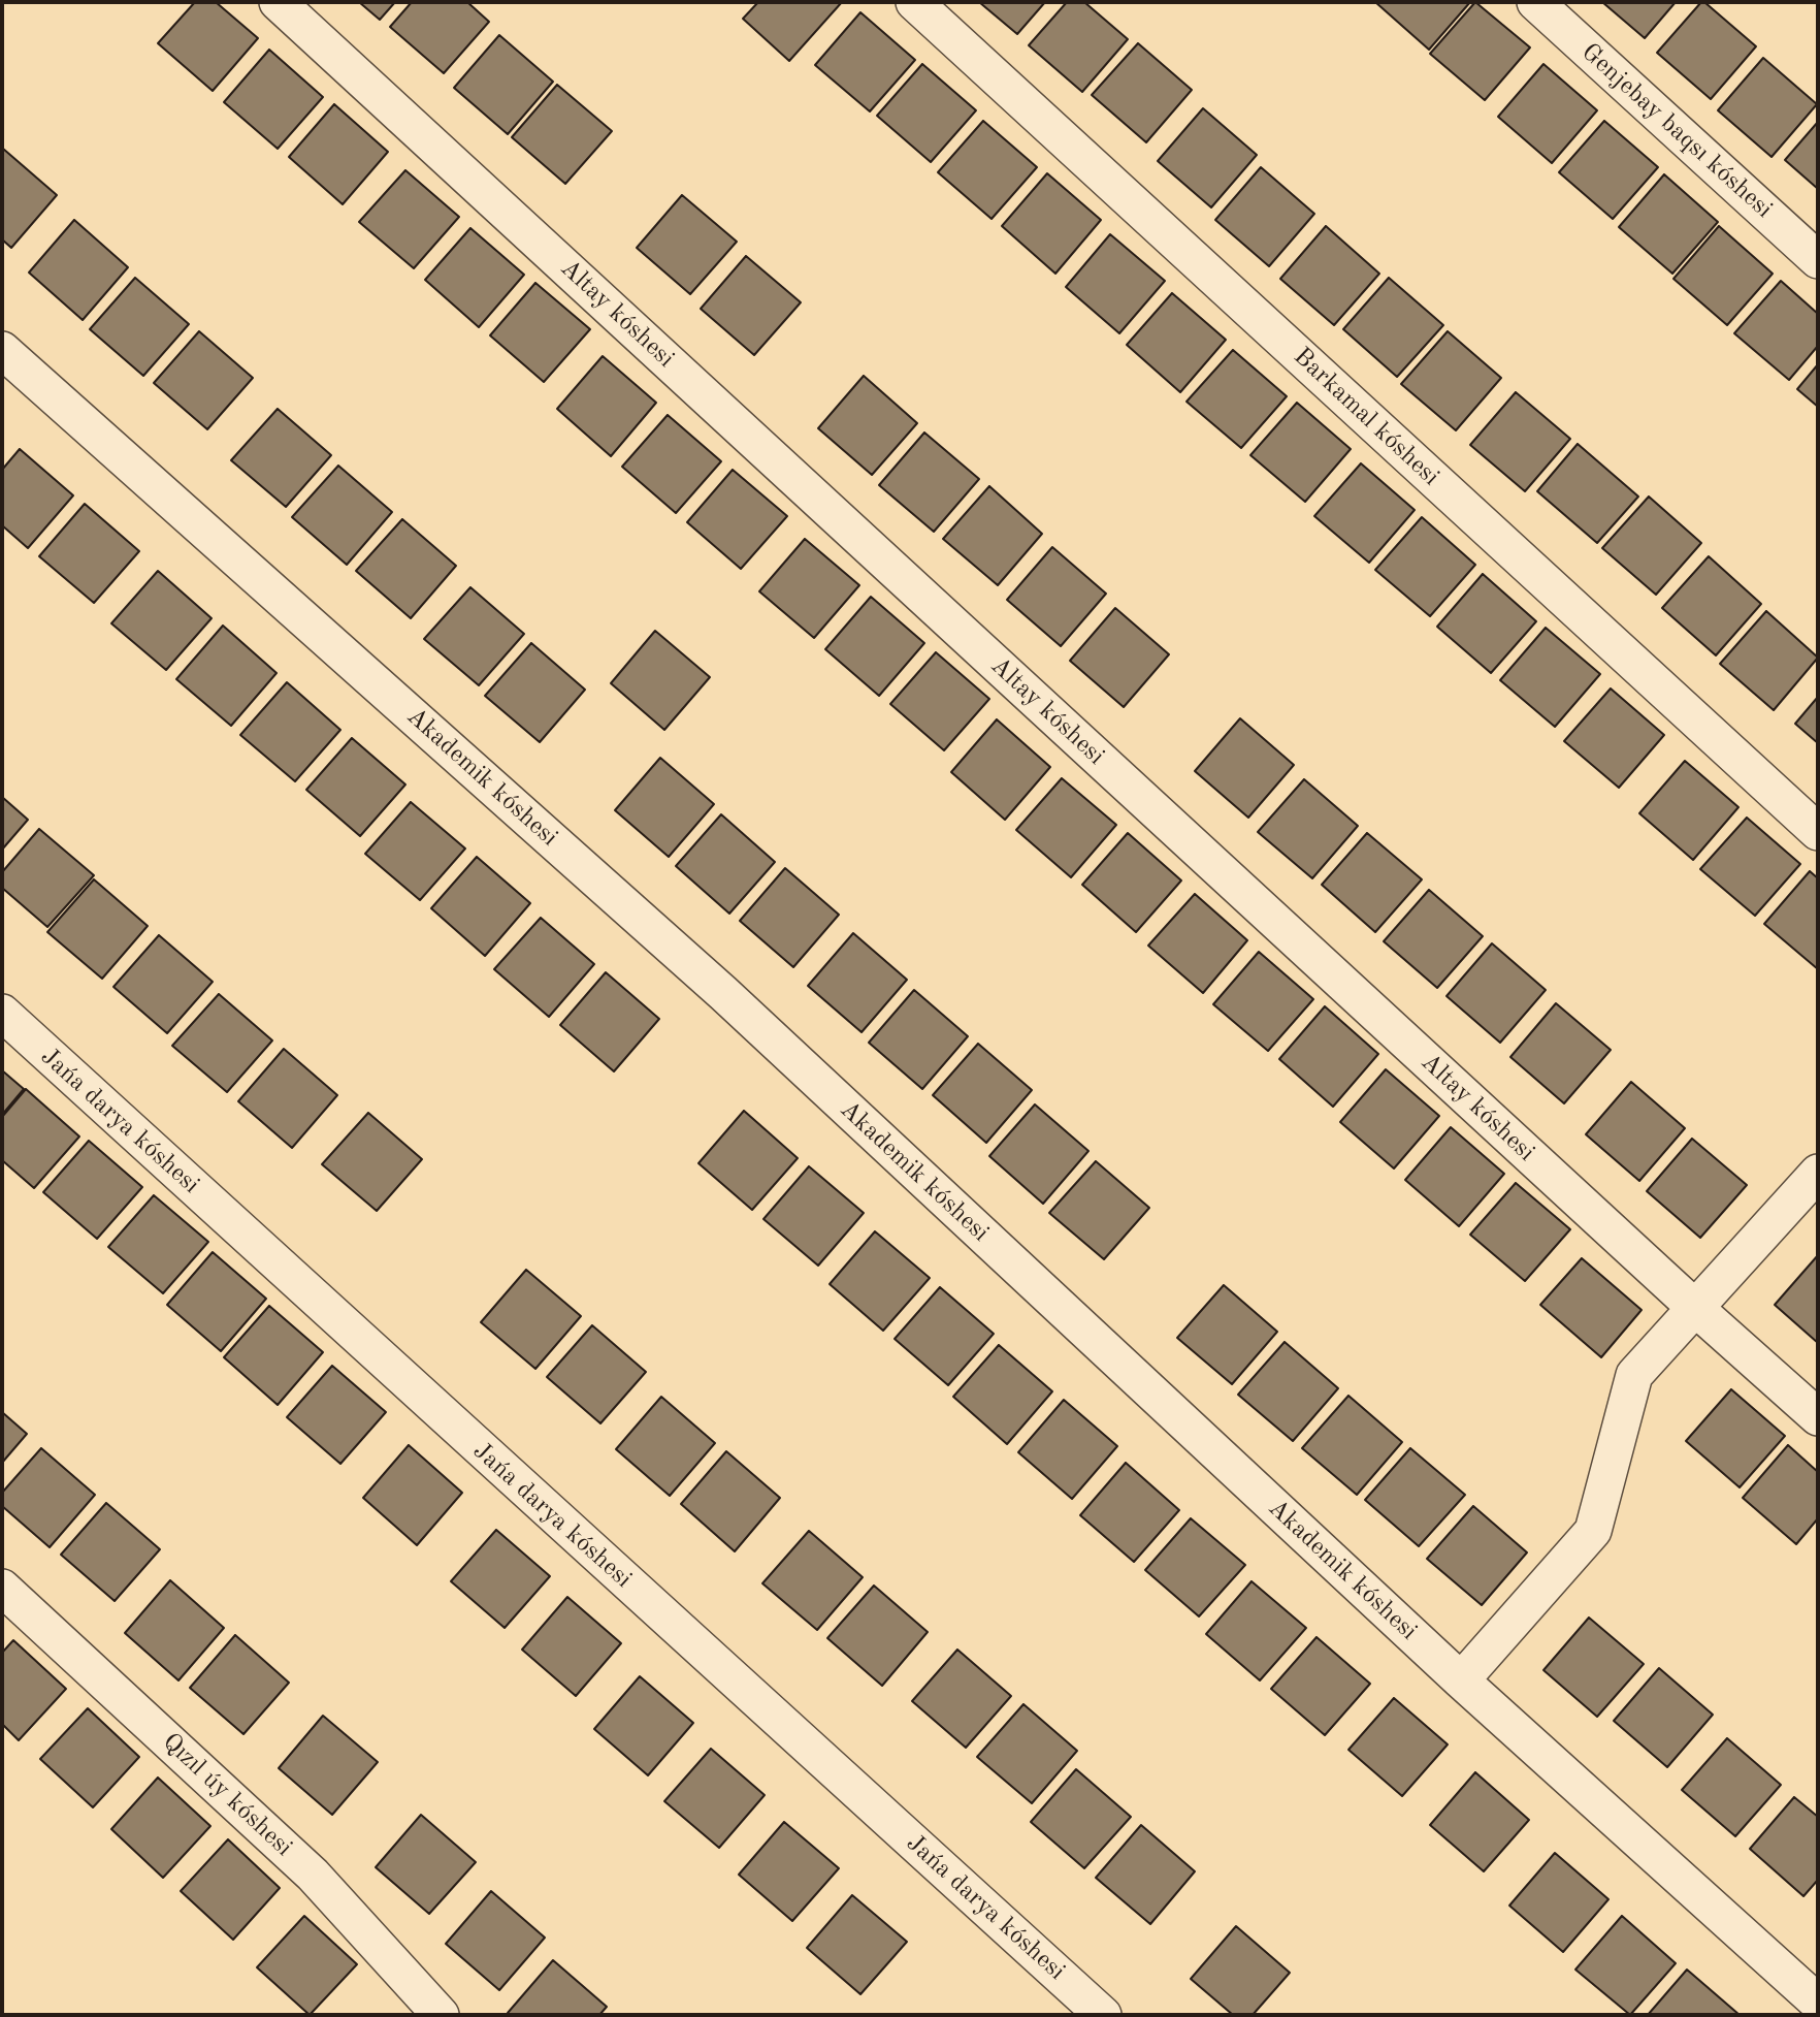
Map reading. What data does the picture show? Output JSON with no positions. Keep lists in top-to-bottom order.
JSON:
{
  "streets": {
    "street": [
      "Genjebay baqsı kóshesi",
      "Altay kóshesi",
      "Barkamal kóshesi",
      "Akademik kóshesi",
      "Jańa darya kóshesi",
      "Qızıl úy kóshesi"
    ]
  }
}
